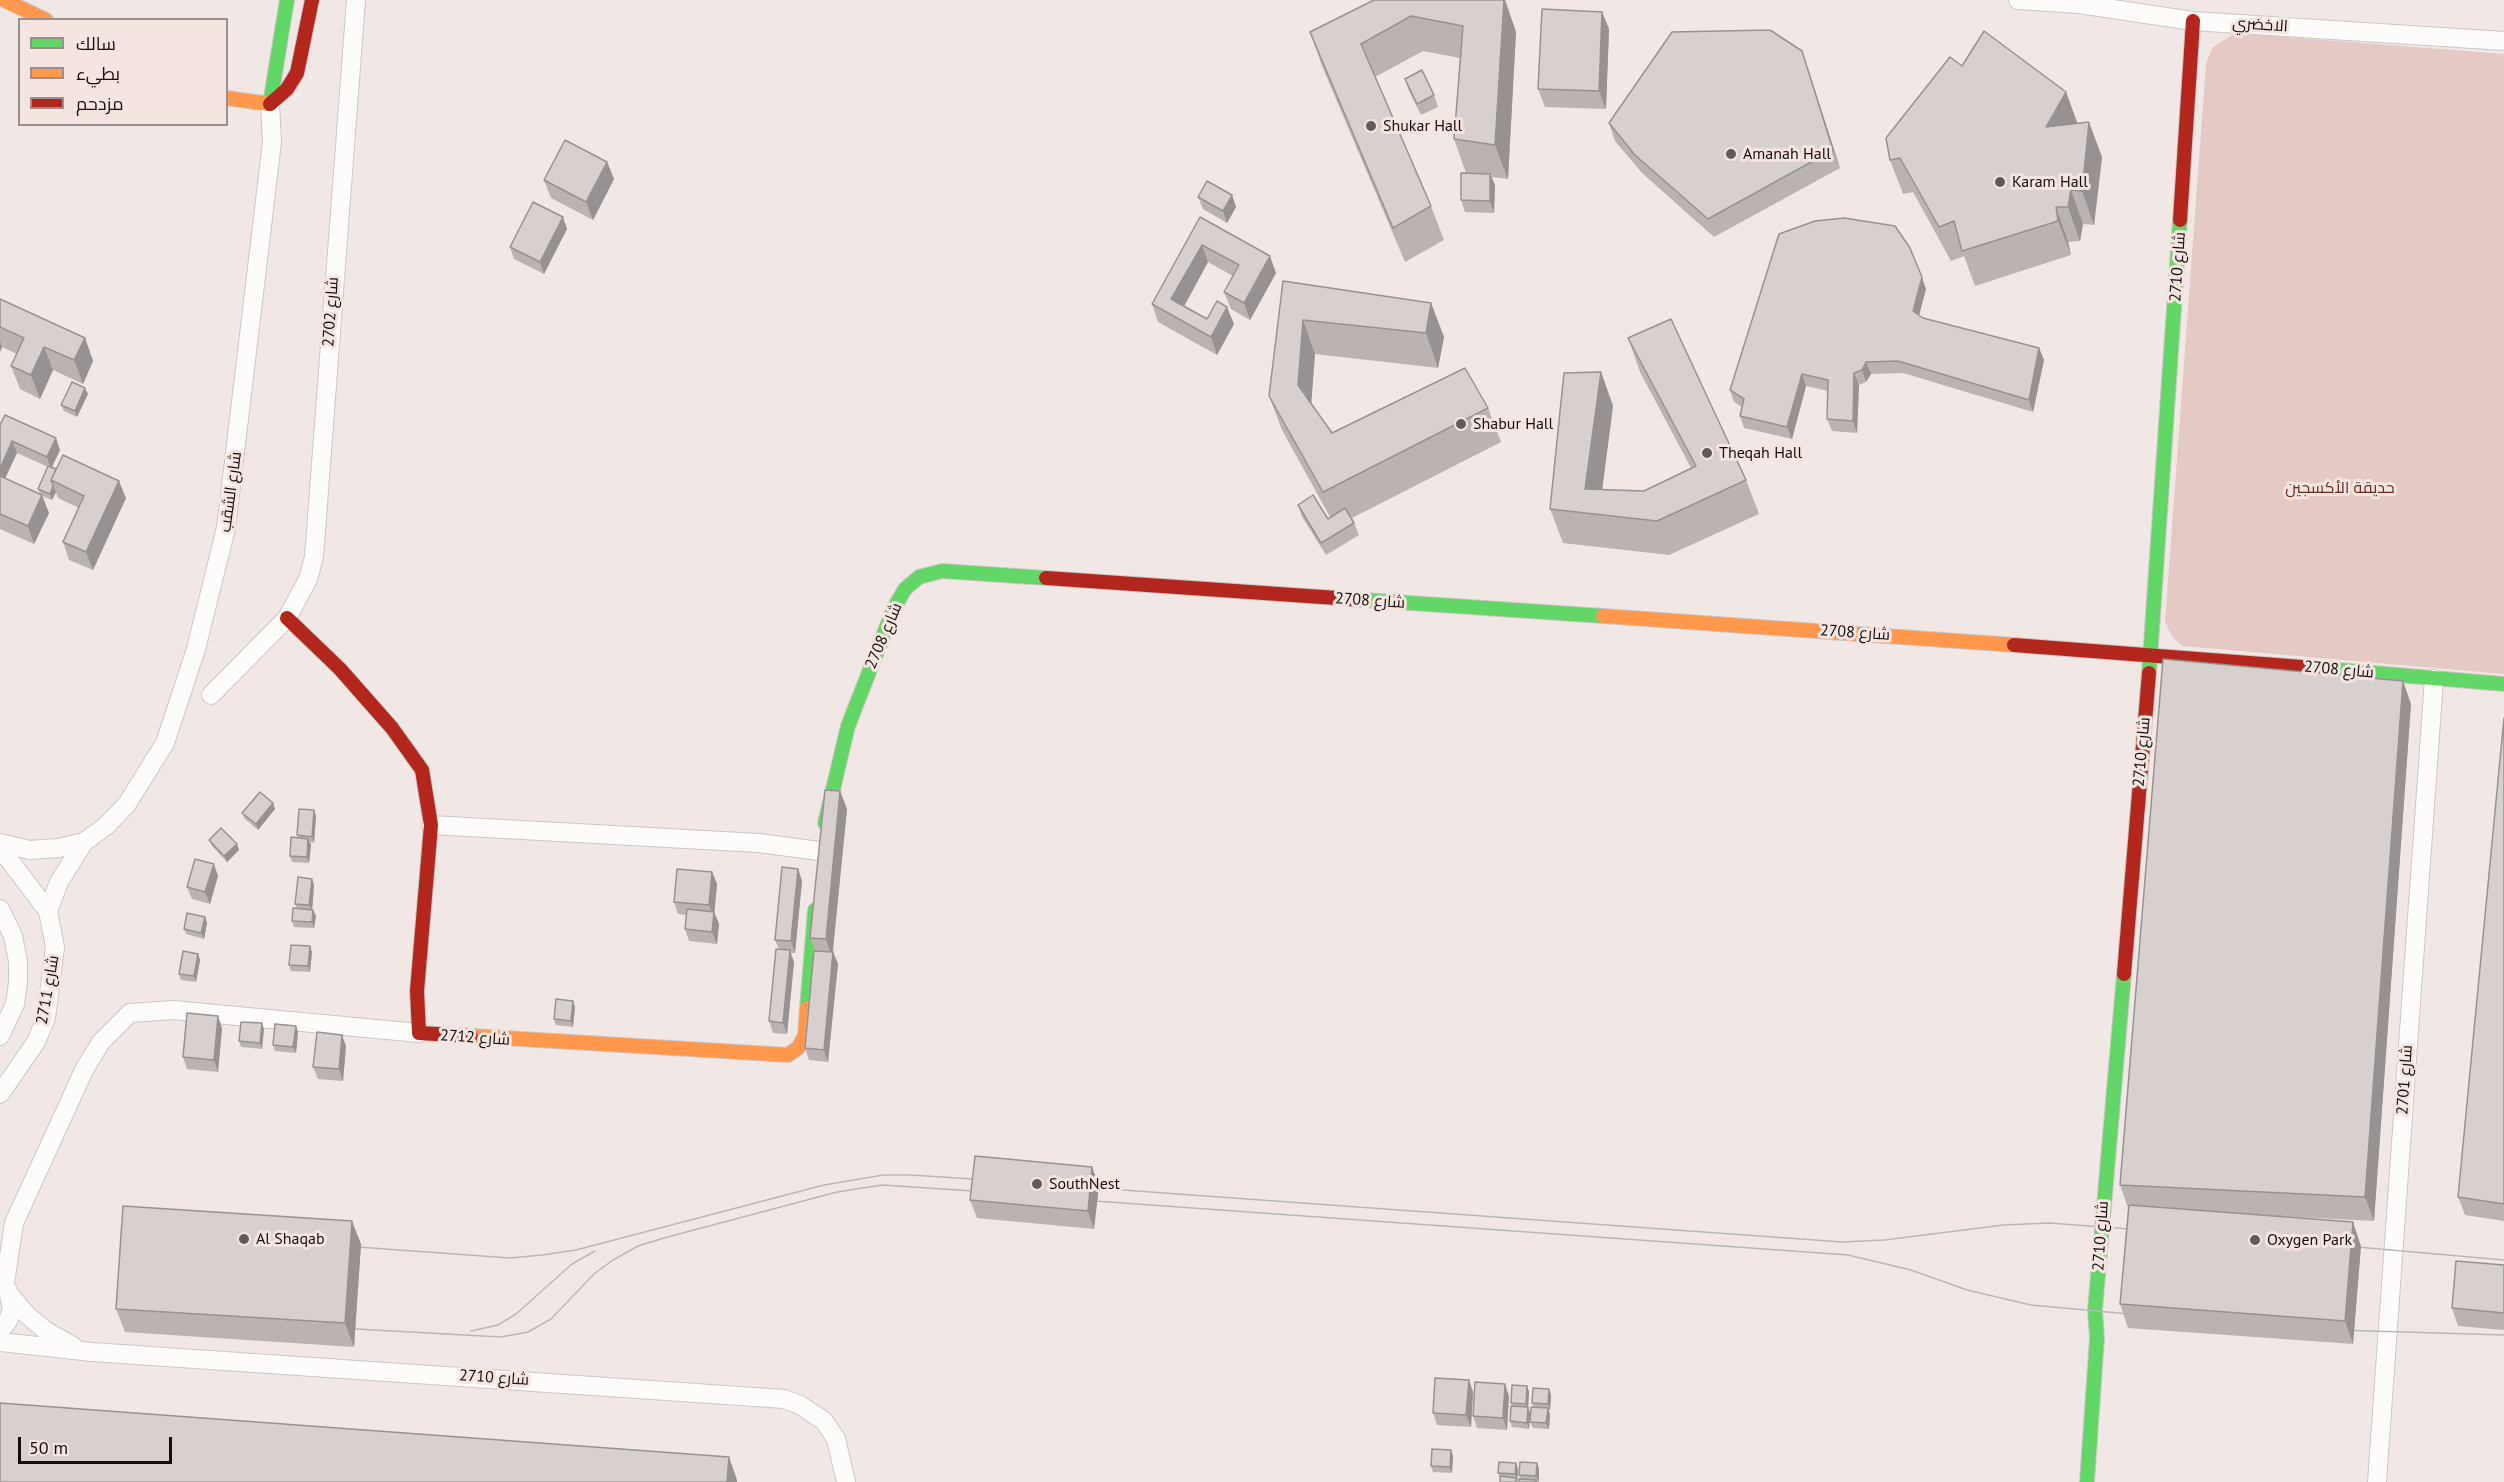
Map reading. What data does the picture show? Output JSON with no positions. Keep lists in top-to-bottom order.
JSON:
{
  "streets": {
    "street": [
      "الاخضري",
      "شارع 2710",
      "شارع 2702",
      "شارع الشقب",
      "شارع 2708",
      "شارع 2711",
      "شارع 2712",
      "شارع 2701"
    ]
  },
  "crossings": [
    ["الاخضري", "شارع 2710"],
    ["شارع 2710", "شارع 2708"],
    ["شارع 2702", "شارع 2712"],
    ["شارع الشقب", "شارع 2711"],
    ["شارع 2708", "شارع 2712"],
    ["شارع 2708", "شارع 2701"]
  ],
  "parks": ["حديقة الأكسجين"],
  "places": [
    "Shukar Hall",
    "Amanah Hall",
    "Karam Hall",
    "Shabur Hall",
    "Theqah Hall",
    "SouthNest",
    "Al Shaqab",
    "Oxygen Park"
  ],
  "legend": ["سالك", "بطيء", "مزدحم"],
  "scale_bar": "50 m"
}
